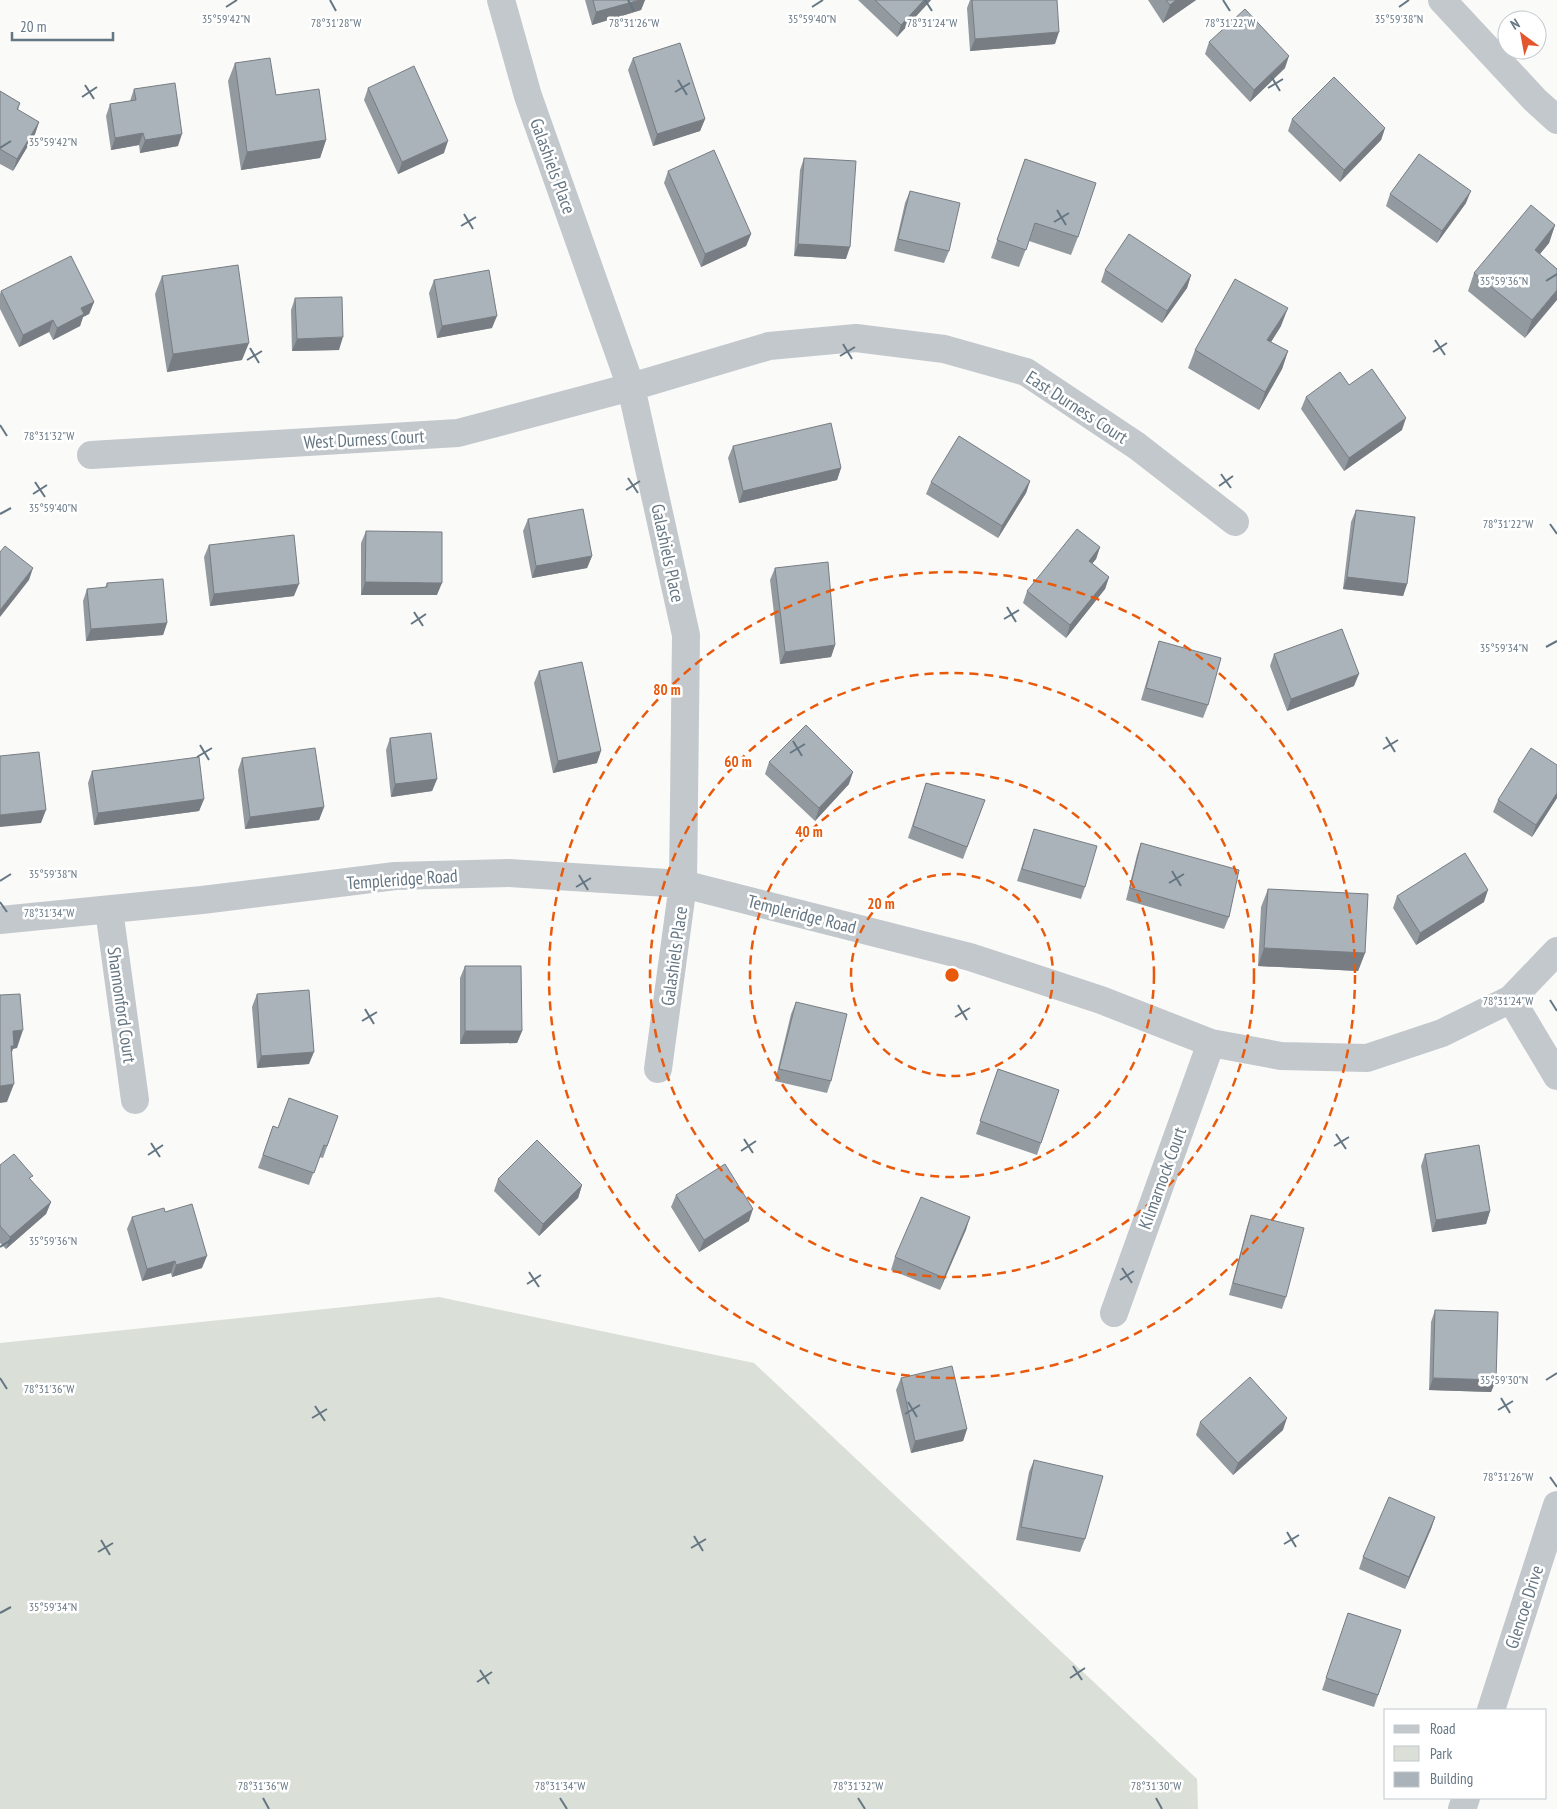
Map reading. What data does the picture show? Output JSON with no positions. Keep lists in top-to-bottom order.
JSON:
{
  "streets": {
    "street": [
      "Galashiels Place",
      "East Durness Court",
      "West Durness Court",
      "Templeridge Road",
      "Shannonford Court",
      "Kilmarnock Court",
      "Glencoe Drive"
    ]
  },
  "crossings": [
    ["Galashiels Place", "East Durness Court"],
    ["Galashiels Place", "West Durness Court"],
    ["Galashiels Place", "Templeridge Road"],
    ["East Durness Court", "West Durness Court"],
    ["Templeridge Road", "Shannonford Court"],
    ["Templeridge Road", "Kilmarnock Court"]
  ],
  "legend": ["Road", "Park", "Building"],
  "scale_bar": "20 m",
  "north": "top left",
  "coordinates": [
    "35°59'42\"N",
    "35°59'40\"N",
    "35°59'38\"N",
    "78°31'28\"W",
    "78°31'26\"W",
    "78°31'24\"W",
    "78°31'22\"W",
    "35°59'36\"N",
    "78°31'32\"W",
    "35°59'34\"N",
    "78°31'34\"W",
    "35°59'30\"N",
    "78°31'36\"W",
    "78°31'30\"W"
  ],
  "rings": [
    "80 m",
    "60 m",
    "40 m",
    "20 m"
  ]
}
